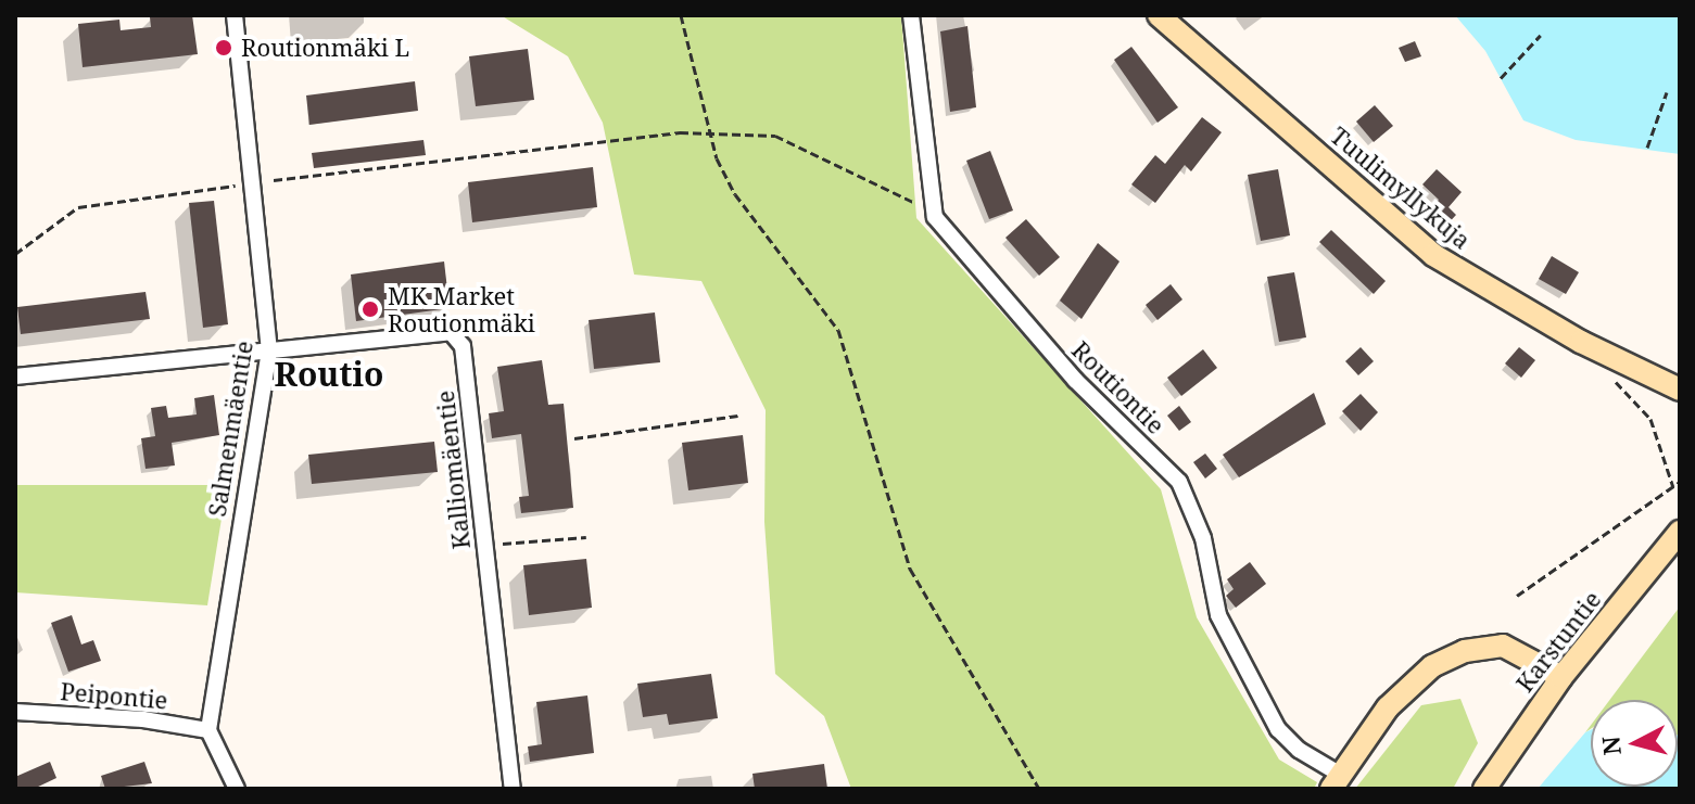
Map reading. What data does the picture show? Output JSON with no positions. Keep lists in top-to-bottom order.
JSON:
{
  "streets": {
    "street": [
      "Tuulimyllykuja",
      "Routiontie",
      "Salmenmäentie",
      "Kalliomäentie",
      "Karstuntie",
      "Peipontie"
    ]
  },
  "crossings": [
    ["Salmenmäentie", "Kalliomäentie"],
    ["Salmenmäentie", "Peipontie"]
  ],
  "districts": ["Routio"],
  "places": ["Routionmäki L", "MK Market Routionmäki"],
  "north": "left"
}
